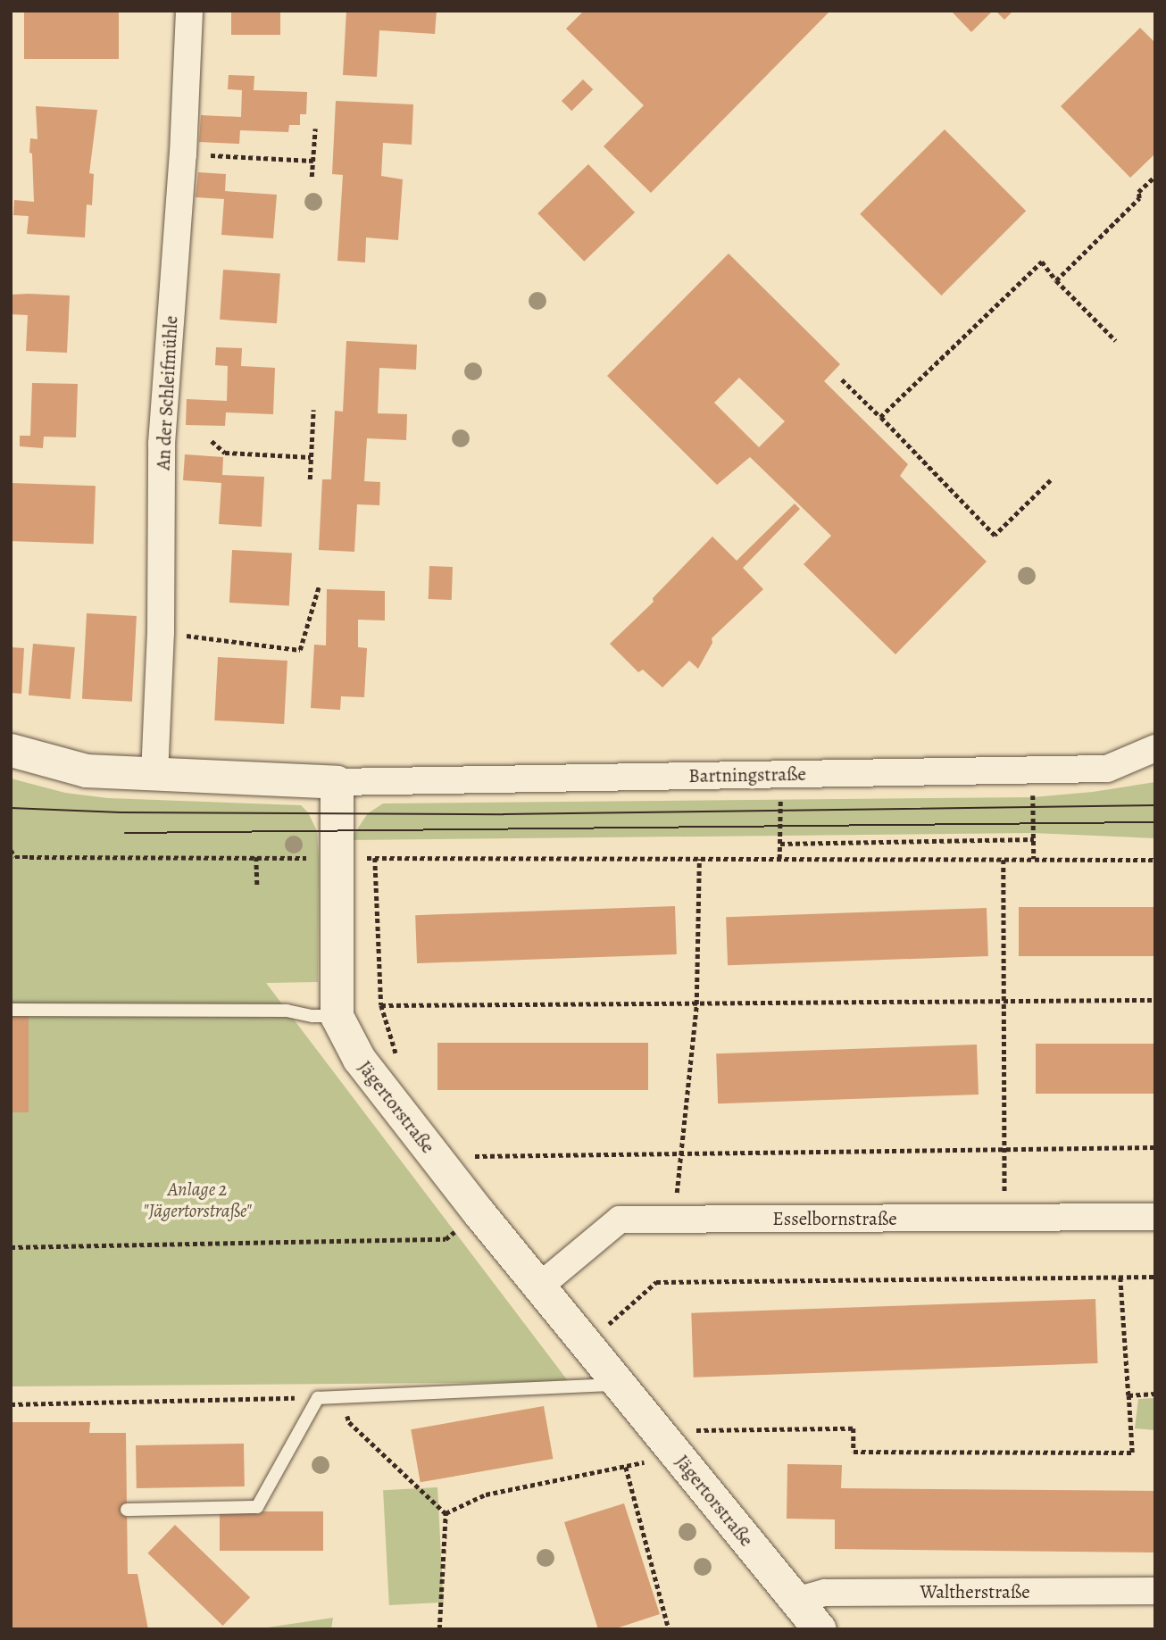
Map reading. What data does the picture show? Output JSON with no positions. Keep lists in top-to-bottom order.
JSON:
{
  "streets": {
    "street": [
      "An der Schleifmühle",
      "Bartningstraße",
      "Jägertorstraße",
      "Esselbornstraße",
      "Waltherstraße"
    ]
  },
  "crossings": [
    ["Bartningstraße", "Jägertorstraße"],
    ["Jägertorstraße", "Esselbornstraße"],
    ["Jägertorstraße", "Waltherstraße"]
  ],
  "parks": ["Anlage 2 \"Jägertorstraße\""]
}
